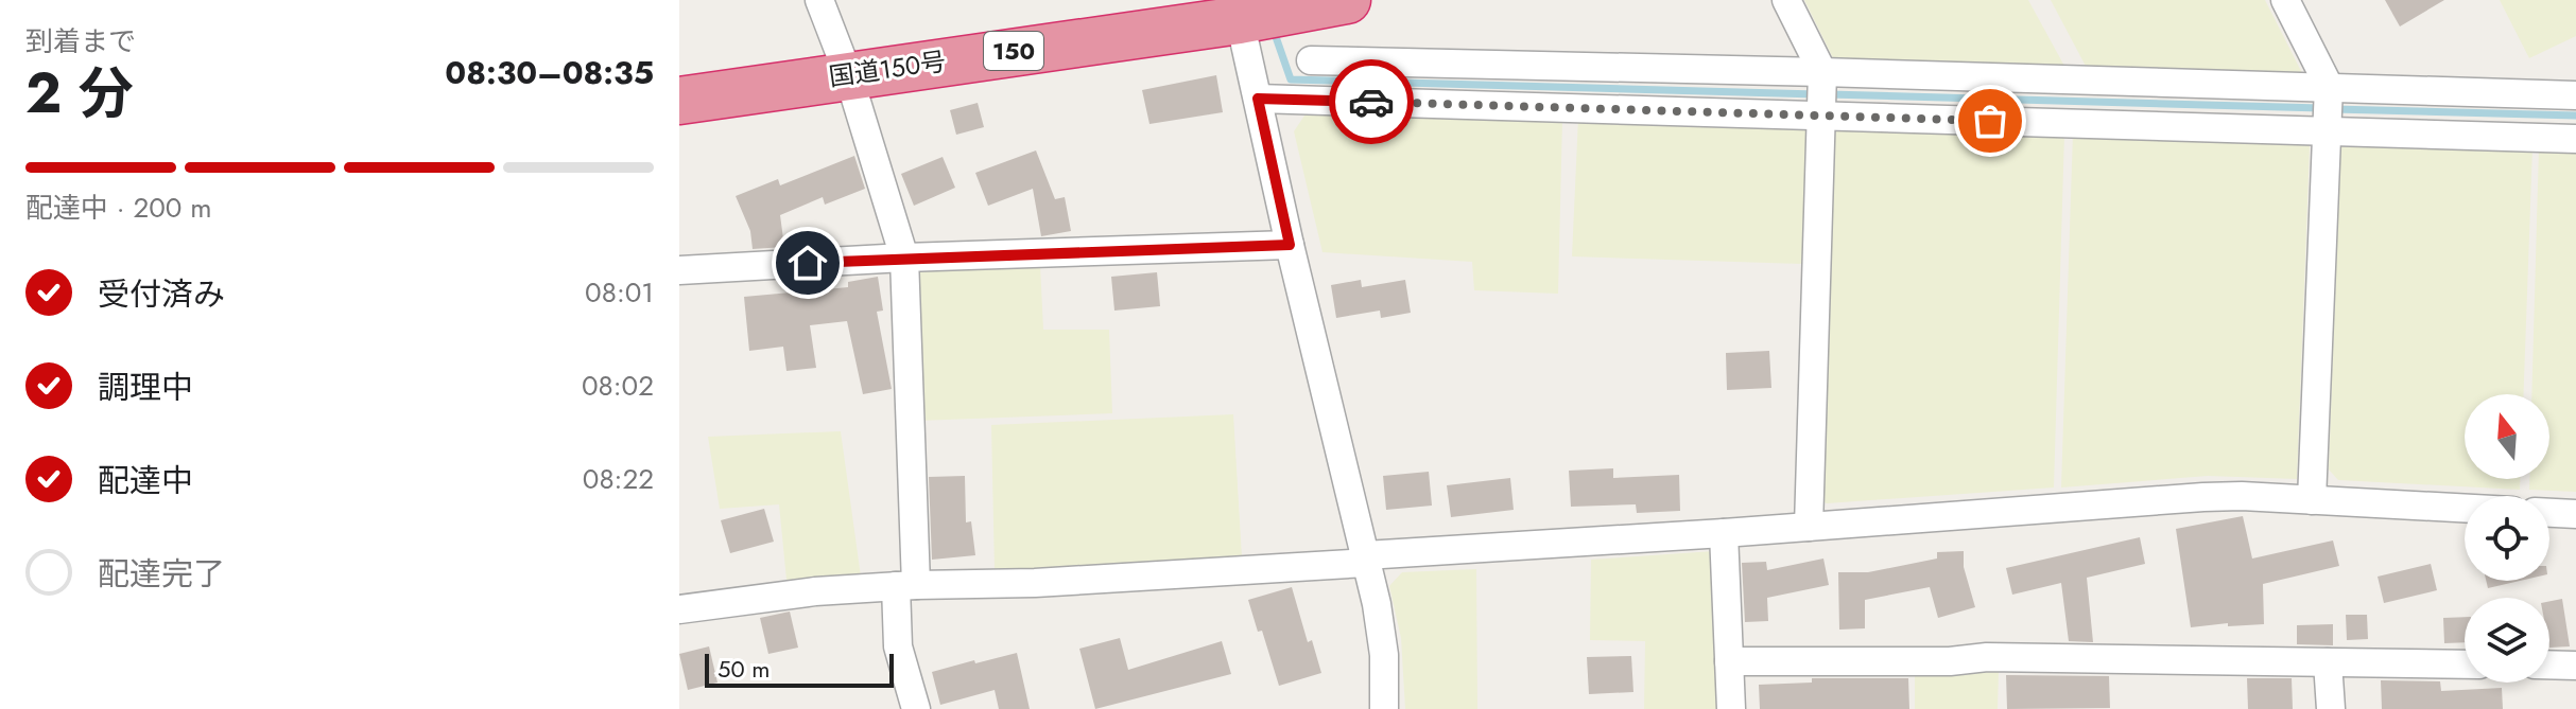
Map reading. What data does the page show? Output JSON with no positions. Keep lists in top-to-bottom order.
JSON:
{
  "streets": {
    "highway": ["150", "国道150号"]
  },
  "scale_bar": "50 m",
  "north": "top",
  "page": {
    "heading": ["2 分", "到着まで", "08:30–08:35"],
    "bar": "配達中 · 200 m",
    "list": [
      ["受付済み", "08:01"],
      ["調理中", "08:02"],
      ["配達中", "08:22"],
      "配達完了"
    ],
    "scale": "50 m"
  }
}
